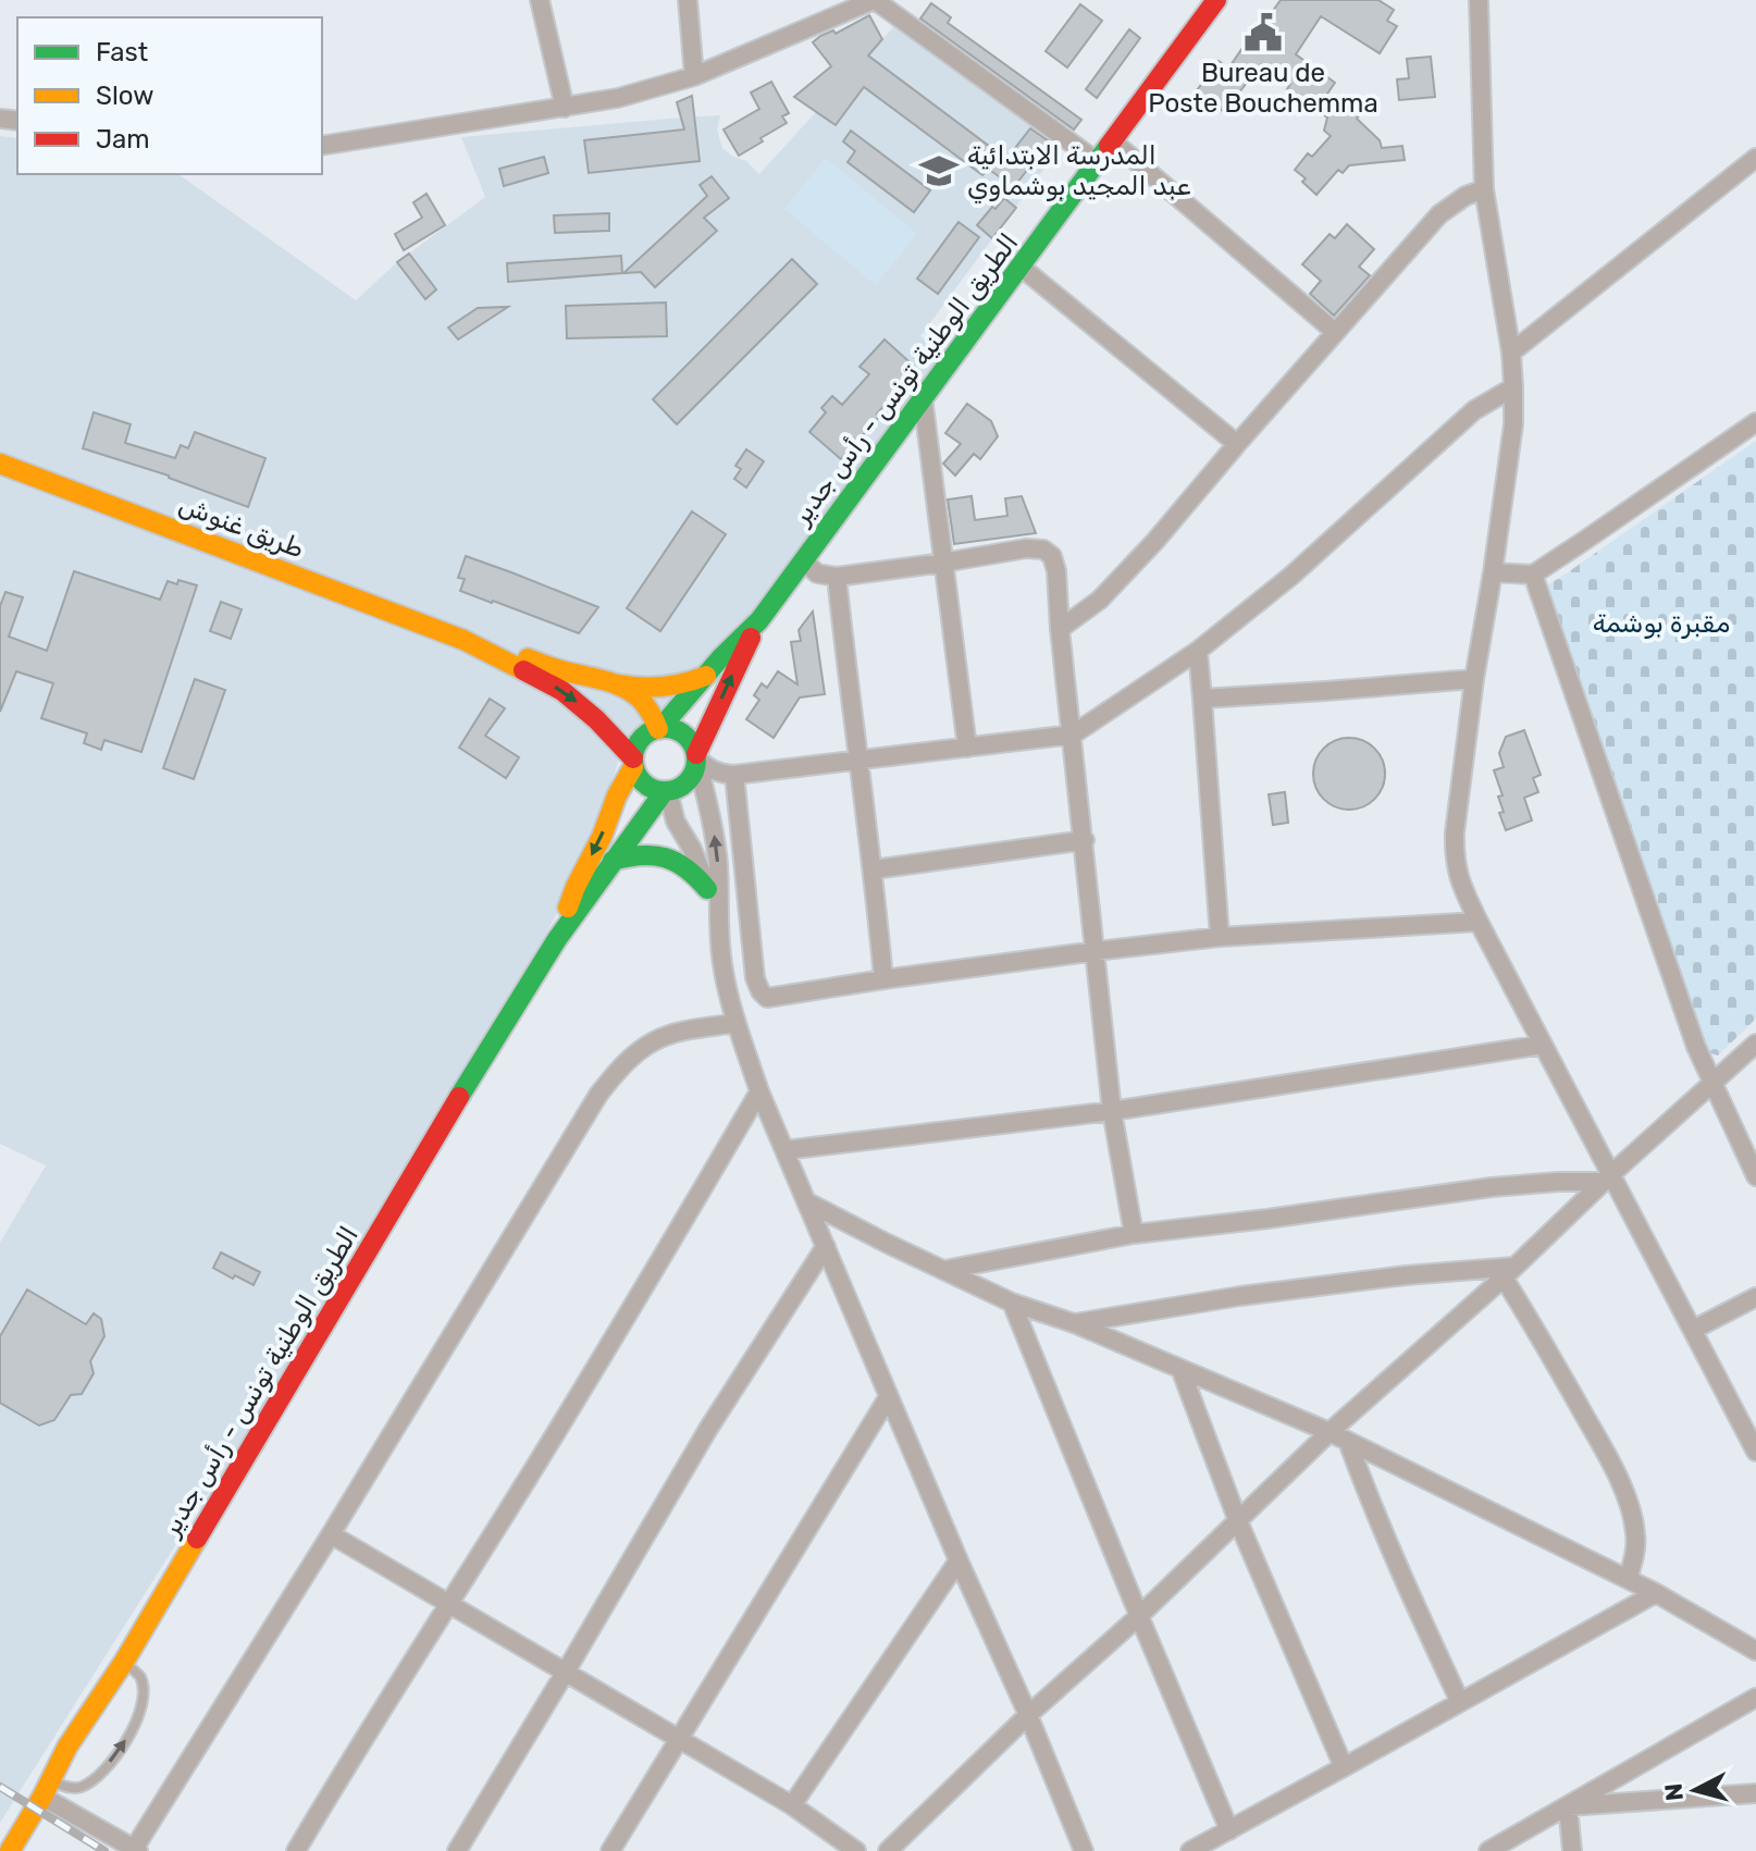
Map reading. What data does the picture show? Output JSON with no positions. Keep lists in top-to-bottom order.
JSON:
{
  "streets": {
    "main road": ["الطريق الوطنية تونس - رأس جدير", "طريق غنوش"]
  },
  "parks": ["مقبرة بوشمة"],
  "places": {
    "public building": ["Bureau de Poste Bouchemma"],
    "school or university": ["المدرسة الابتدائية عبد المجيد بوشماوي"]
  },
  "legend": ["Fast", "Slow", "Jam"],
  "north": "left"
}
